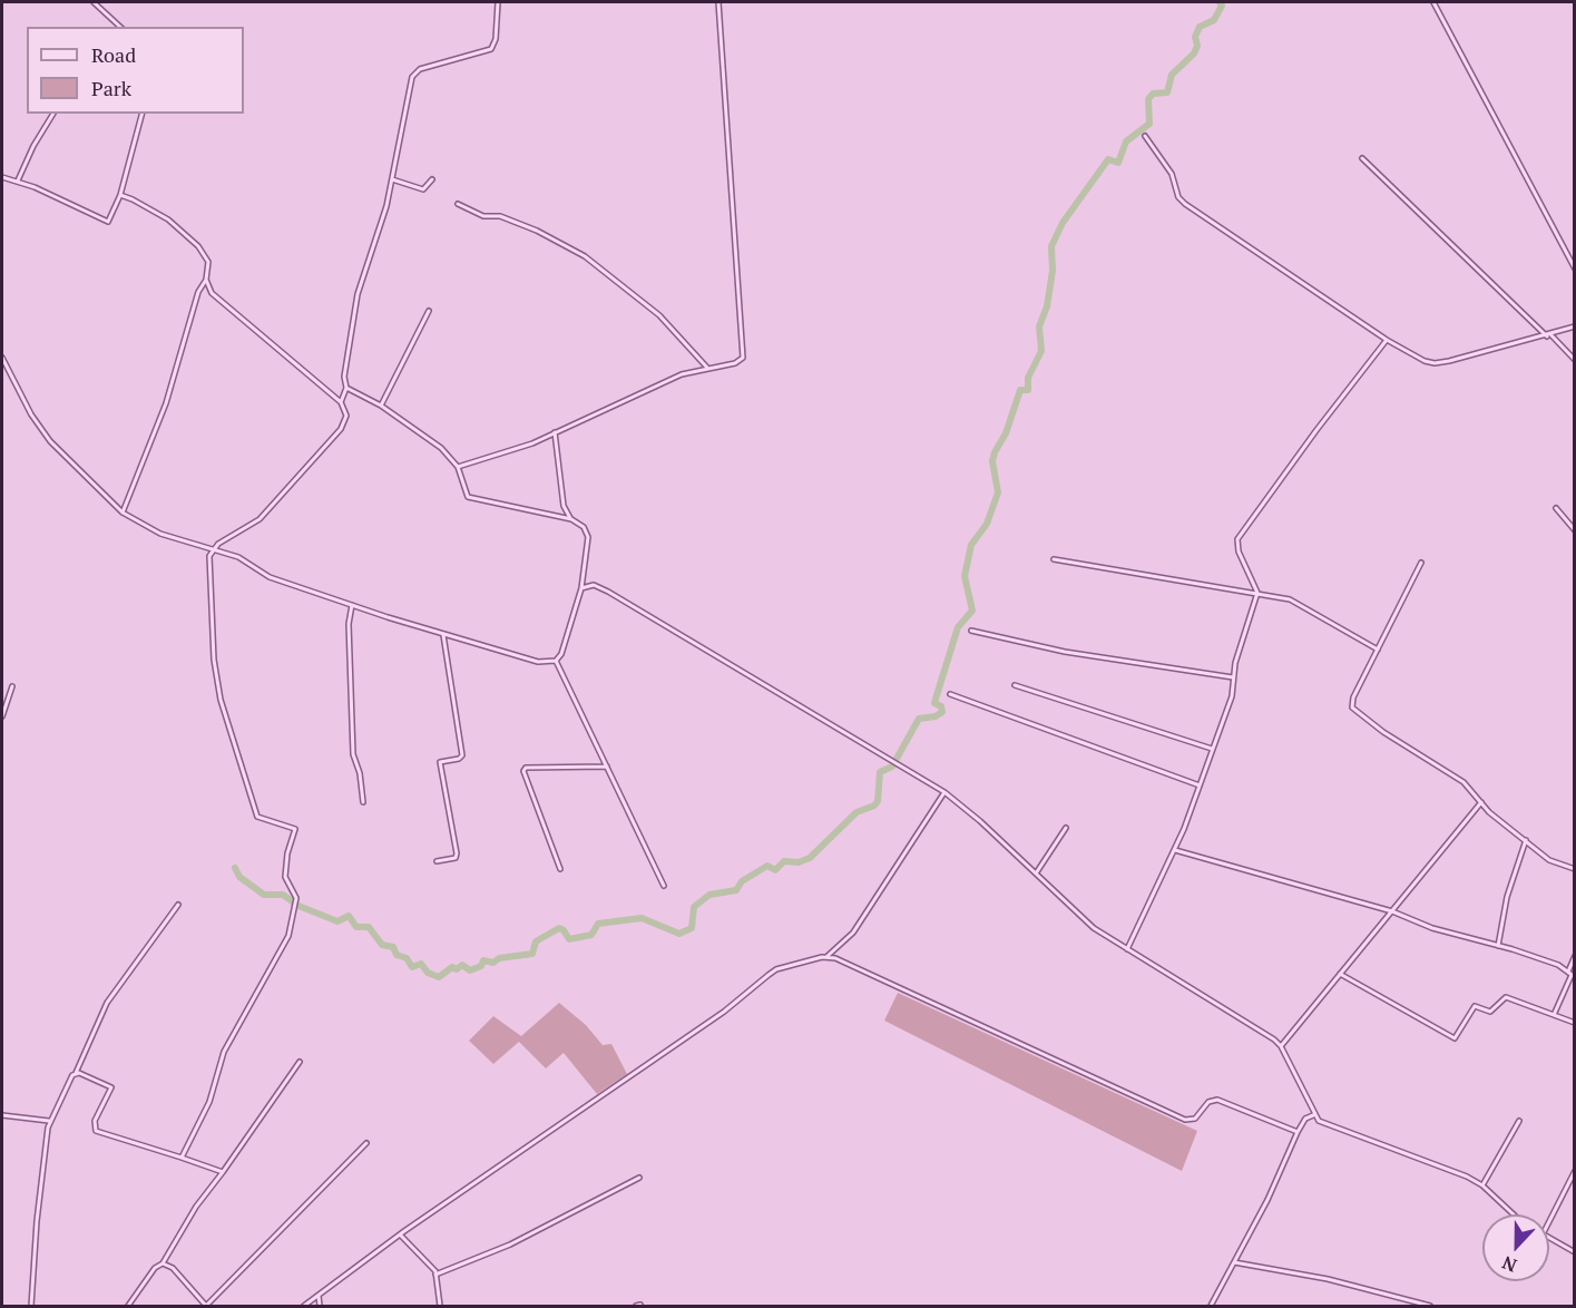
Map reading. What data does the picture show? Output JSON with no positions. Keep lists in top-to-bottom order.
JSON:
{
  "legend": ["Road", "Park"],
  "north": "bottom"
}
